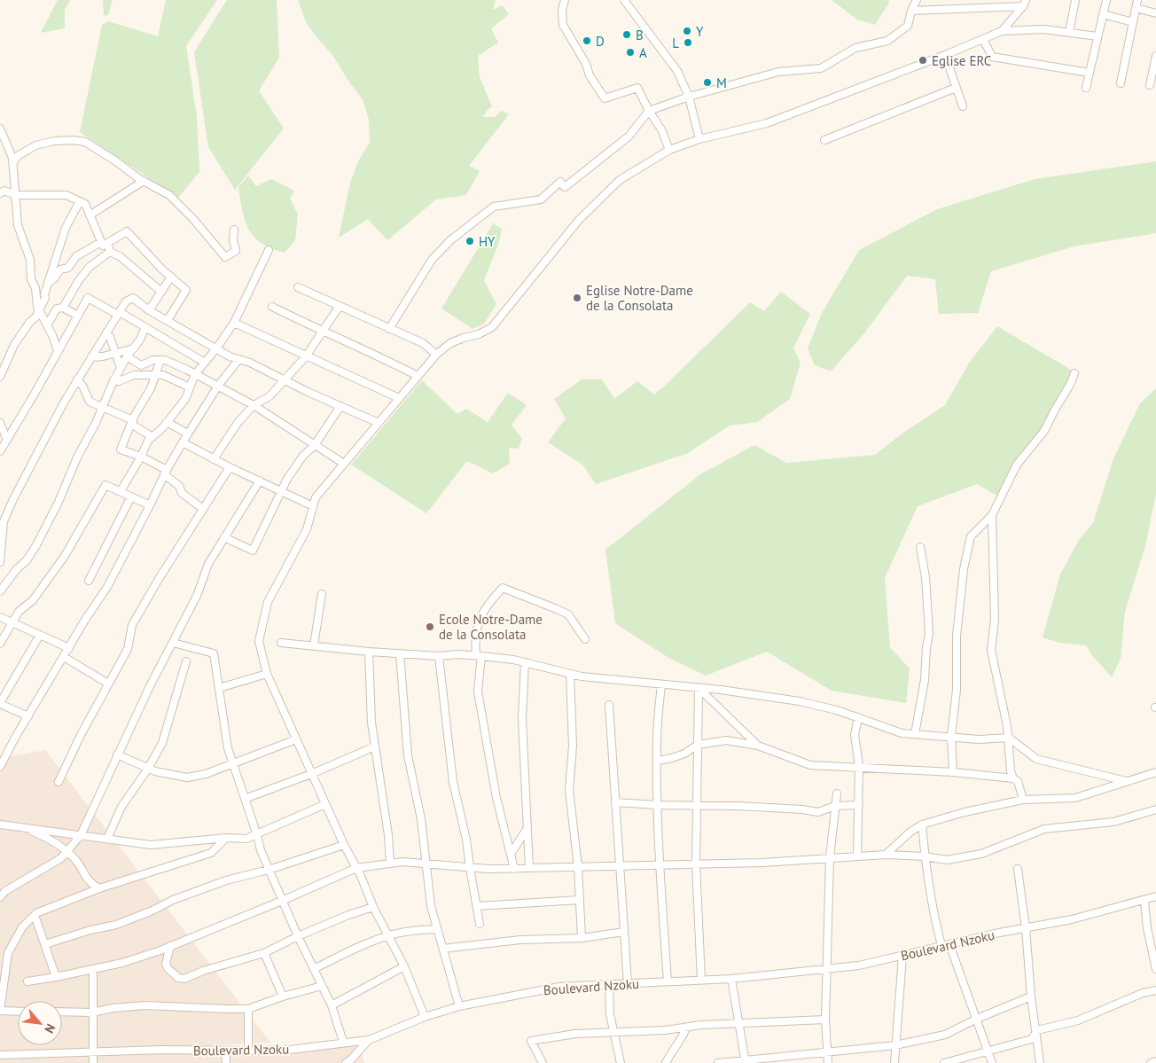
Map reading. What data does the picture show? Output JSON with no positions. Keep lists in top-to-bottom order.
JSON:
{
  "streets": {
    "street": ["Boulevard Nzoku"]
  },
  "places": [
    "Y",
    "B",
    "D",
    "L",
    "A",
    "Eglise ERC",
    "M",
    "HY",
    "Eglise Notre-Dame de la Consolata",
    "Ecole Notre-Dame de la Consolata"
  ],
  "north": "bottom right"
}
